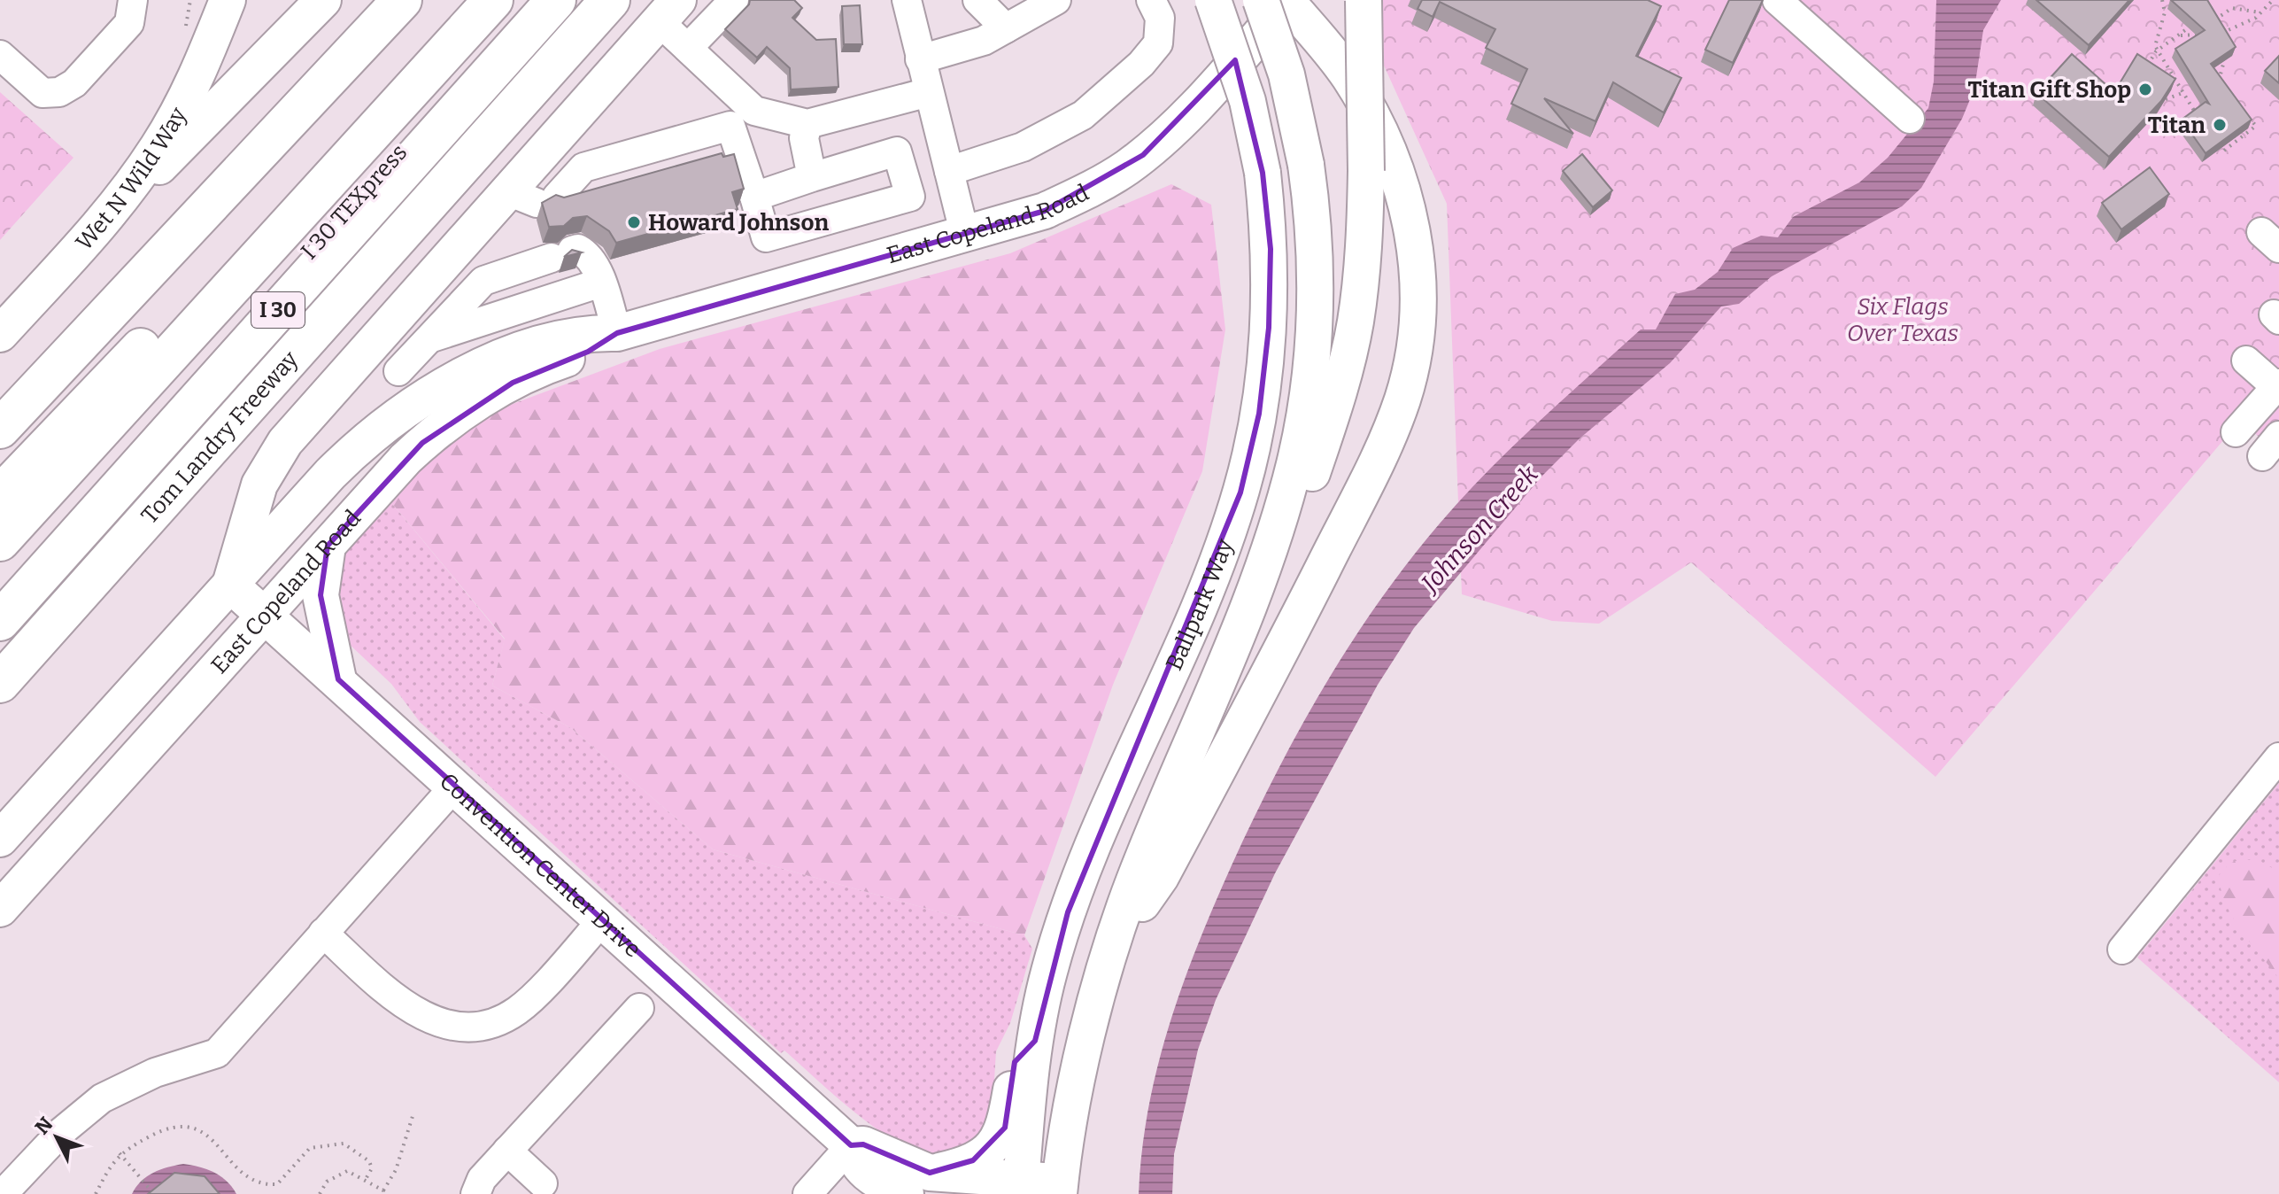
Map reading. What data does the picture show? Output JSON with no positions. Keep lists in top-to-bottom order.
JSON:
{
  "streets": {
    "highway": ["I 30 TEXpress", "I 30", "Tom Landry Freeway"],
    "main road": [
      "Wet N Wild Way",
      "East Copeland Road",
      "Ballpark Way",
      "Convention Center Drive"
    ]
  },
  "crossings": [
    ["East Copeland Road", "Ballpark Way"],
    ["East Copeland Road", "Convention Center Drive"],
    ["Ballpark Way", "Convention Center Drive"]
  ],
  "water": ["Johnson Creek"],
  "parks": ["Six Flags Over Texas"],
  "places": ["Titan Gift Shop", "Titan", "Howard Johnson"],
  "north": "top left"
}
